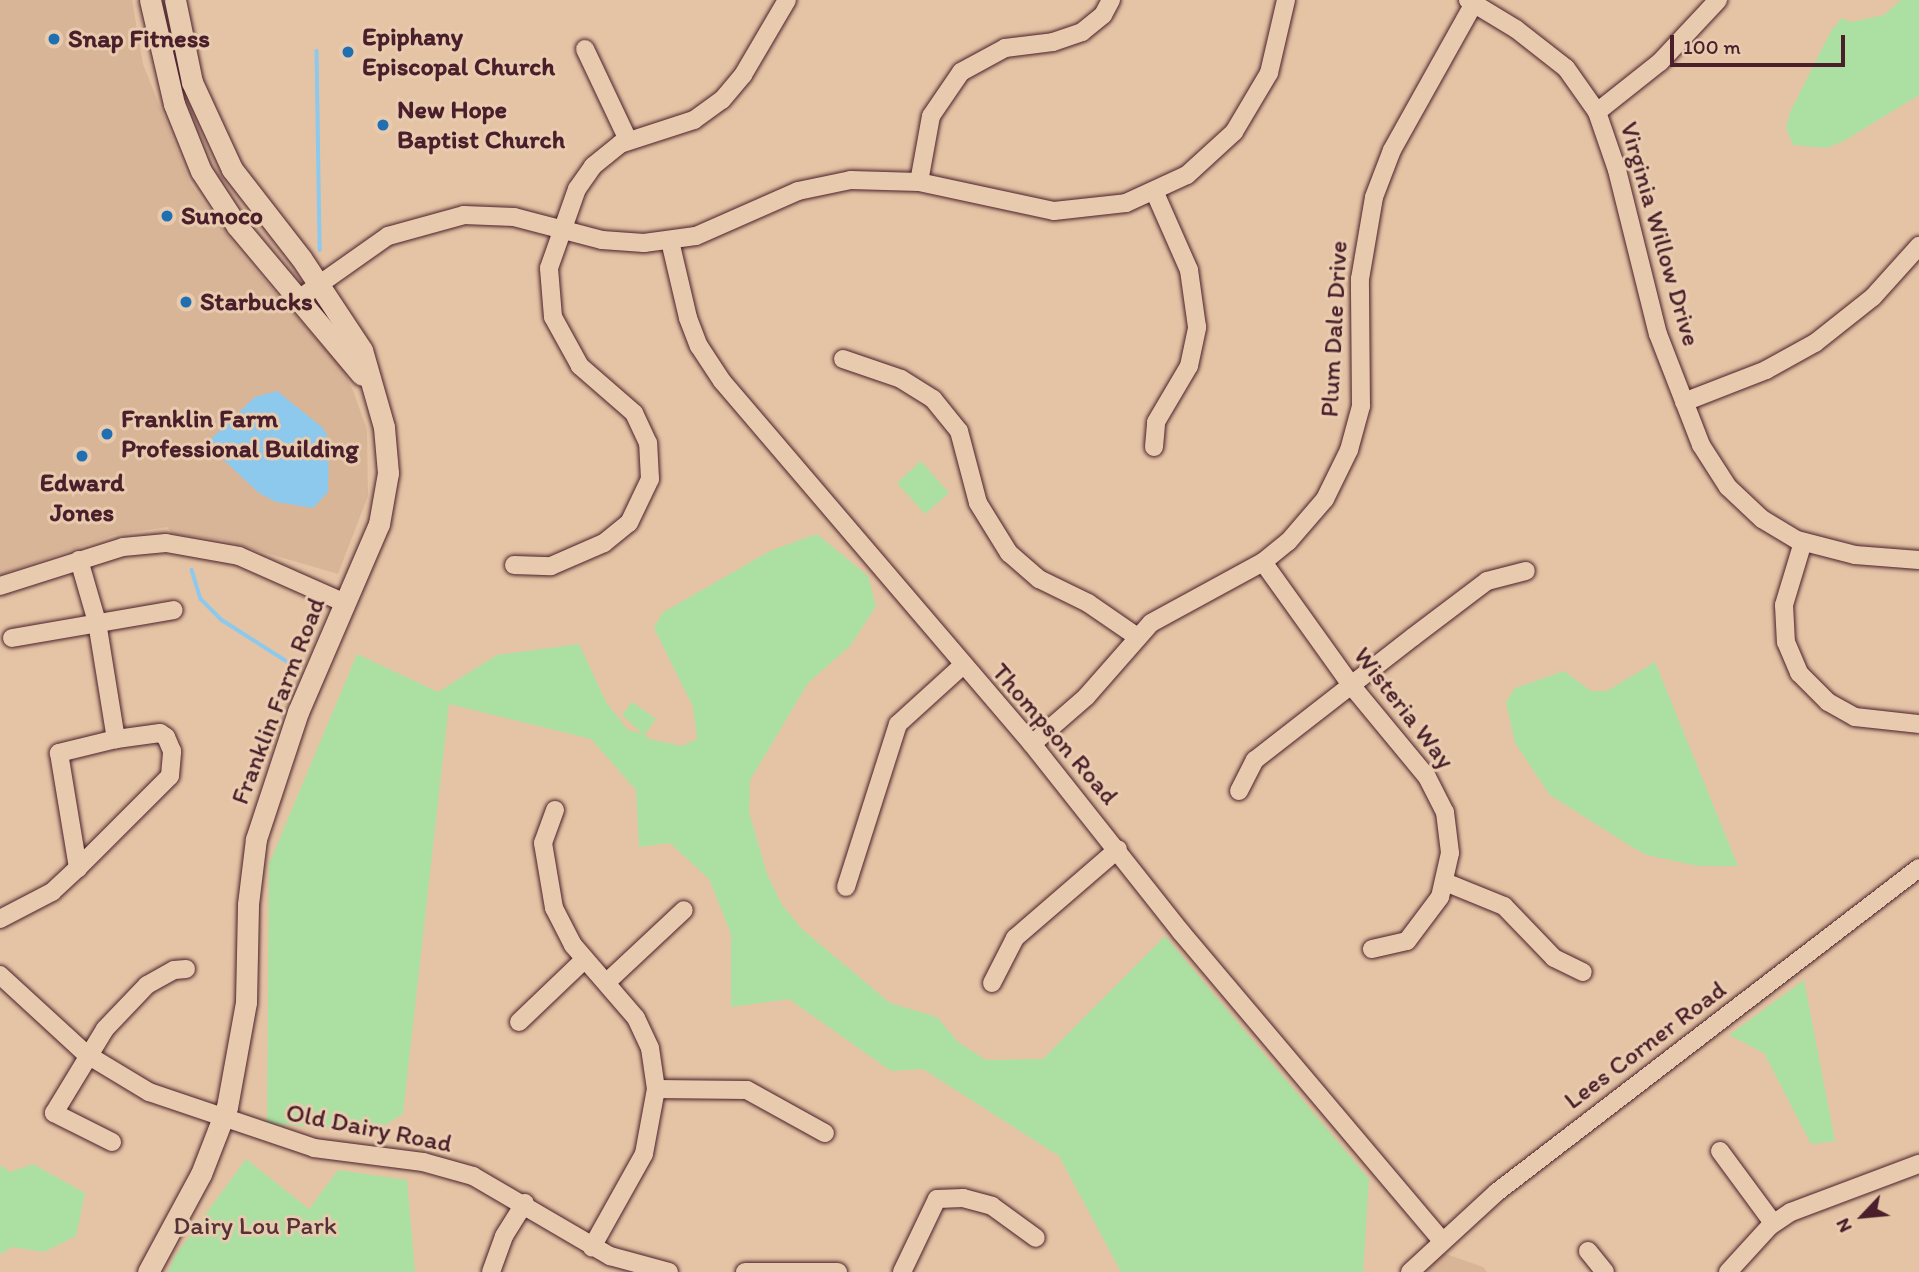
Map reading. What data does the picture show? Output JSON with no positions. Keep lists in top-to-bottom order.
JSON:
{
  "streets": {
    "main road": ["Franklin Farm Road"],
    "street": [
      "Virginia Willow Drive",
      "Plum Dale Drive",
      "Wisteria Way",
      "Thompson Road",
      "Lees Corner Road",
      "Old Dairy Road"
    ]
  },
  "crossings": [
    ["Virginia Willow Drive", "Plum Dale Drive"],
    ["Plum Dale Drive", "Wisteria Way"],
    ["Plum Dale Drive", "Thompson Road"],
    ["Franklin Farm Road", "Old Dairy Road"],
    ["Thompson Road", "Lees Corner Road"]
  ],
  "parks": ["Dairy Lou Park"],
  "places": [
    "Snap Fitness",
    "Epiphany Episcopal Church",
    "New Hope Baptist Church",
    "Sunoco",
    "Starbucks",
    "Franklin Farm Professional Building",
    "Edward Jones"
  ],
  "scale_bar": "100 m",
  "north": "bottom left"
}
